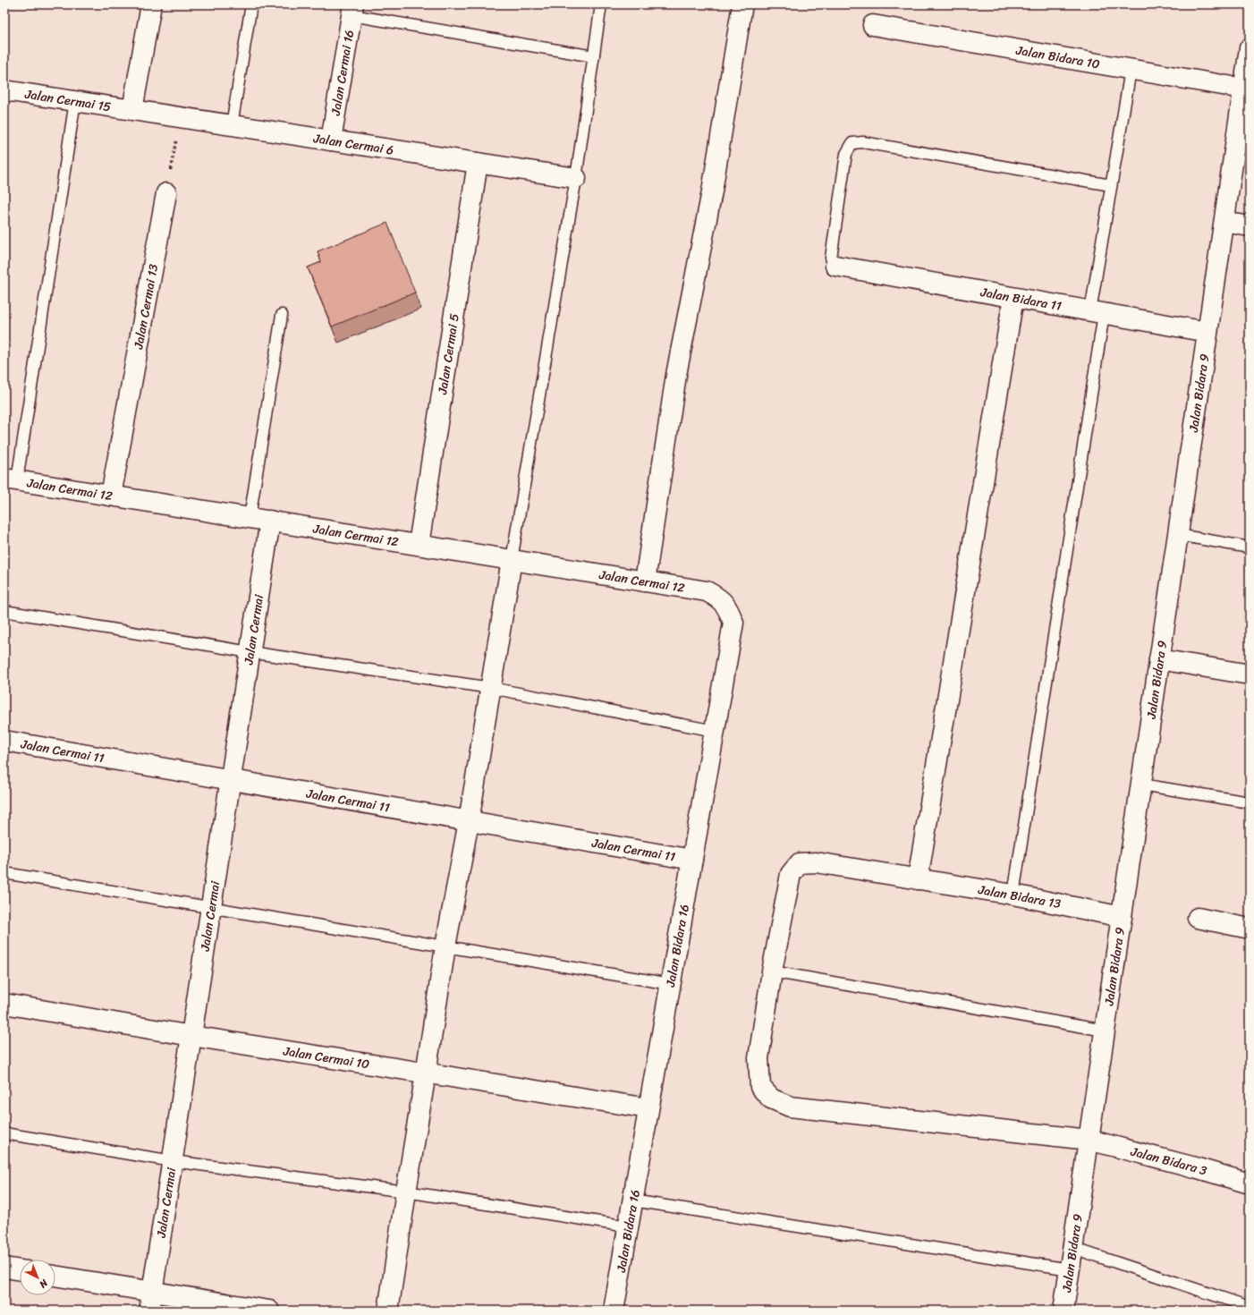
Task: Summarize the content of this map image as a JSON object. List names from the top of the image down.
{
  "streets": {
    "street": [
      "Jalan Bidara 10",
      "Jalan Cermai 16",
      "Jalan Cermai 15",
      "Jalan Cermai 6",
      "Jalan Bidara 11",
      "Jalan Cermai 13",
      "Jalan Cermai 5",
      "Jalan Bidara 9",
      "Jalan Cermai 12",
      "Jalan Cermai",
      "Jalan Cermai 11",
      "Jalan Bidara 13",
      "Jalan Bidara 16",
      "Jalan Cermai 10",
      "Jalan Bidara 3"
    ]
  },
  "crossings": [
    ["Jalan Bidara 10", "Jalan Bidara 9"],
    ["Jalan Cermai 16", "Jalan Cermai 6"],
    ["Jalan Cermai 15", "Jalan Cermai 6"],
    ["Jalan Cermai 6", "Jalan Cermai 5"],
    ["Jalan Bidara 11", "Jalan Bidara 9"],
    ["Jalan Cermai 13", "Jalan Cermai 12"],
    ["Jalan Cermai 5", "Jalan Cermai 12"],
    ["Jalan Bidara 9", "Jalan Bidara 13"],
    ["Jalan Bidara 9", "Jalan Bidara 3"],
    ["Jalan Cermai 12", "Jalan Cermai"],
    ["Jalan Cermai 12", "Jalan Bidara 16"],
    ["Jalan Cermai", "Jalan Cermai 11"],
    ["Jalan Cermai", "Jalan Cermai 10"],
    ["Jalan Cermai 11", "Jalan Bidara 16"],
    ["Jalan Bidara 13", "Jalan Bidara 3"],
    ["Jalan Bidara 16", "Jalan Cermai 10"]
  ],
  "north": "bottom right"
}
